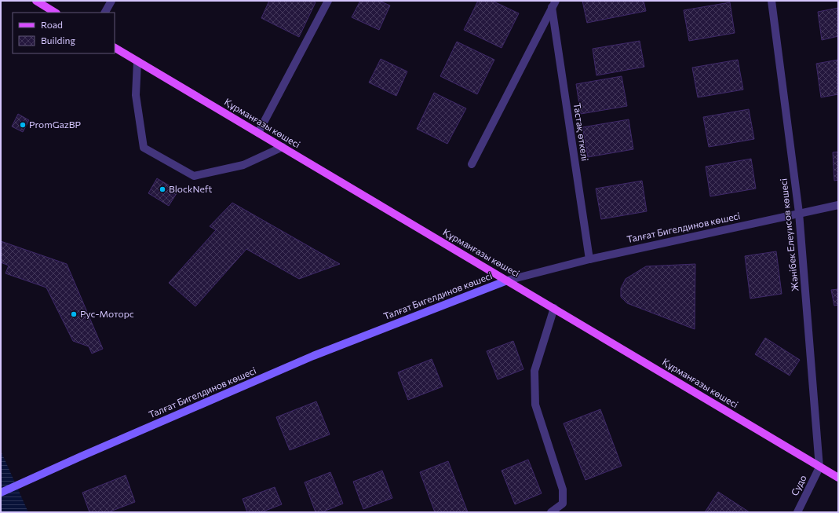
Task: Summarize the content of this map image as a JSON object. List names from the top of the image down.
{
  "streets": {
    "main road": ["Құрманғазы көшесі"],
    "street": [
      "Тастақ өткелі",
      "Талғат Бигелдинов көшесі",
      "Жәнібек Елеуисов көшесі",
      "Судо"
    ]
  },
  "crossings": [
    ["Құрманғазы көшесі", "Талғат Бигелдинов көшесі"],
    ["Құрманғазы көшесі", "Жәнібек Елеуисов көшесі"],
    ["Құрманғазы көшесі", "Судо"],
    ["Тастақ өткелі", "Талғат Бигелдинов көшесі"],
    ["Талғат Бигелдинов көшесі", "Жәнібек Елеуисов көшесі"],
    ["Жәнібек Елеуисов көшесі", "Судо"]
  ],
  "places": ["PromGazBP", "BlockNeft", "Рус-Моторс"],
  "legend": ["Road", "Building"]
}
